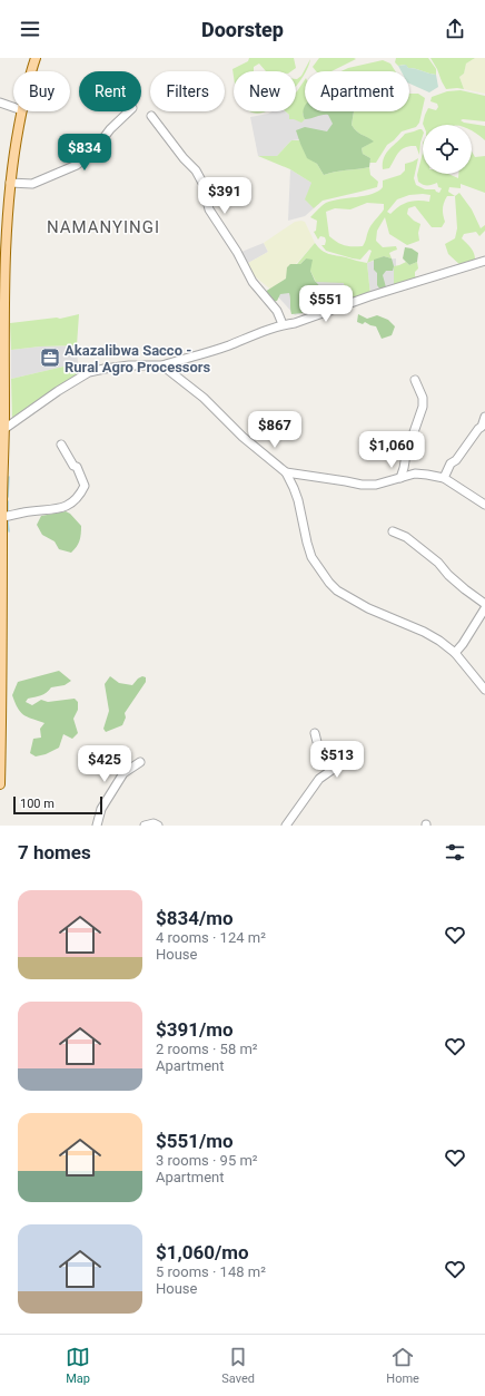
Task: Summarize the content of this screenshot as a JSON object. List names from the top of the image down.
{
  "districts": ["NAMANYINGI"],
  "places": {
    "office": ["Akazalibwa Sacco - Rural Agro Processors"]
  },
  "scale_bar": "100 m",
  "page": {
    "header": "Doorstep",
    "chip": [
      "Buy",
      "Rent",
      "Filters",
      "New",
      "Apartment"
    ],
    "price": [
      "$834",
      "$391",
      "$551",
      "$867",
      "$1,060",
      "$513",
      "$425"
    ],
    "scale": "100 m",
    "heading": "7 homes",
    "list": [
      {
        "name": "$834/mo",
        "note": "4 rooms · 124 m² · House"
      },
      {
        "name": "$391/mo",
        "note": "2 rooms · 58 m² · Apartment"
      },
      {
        "name": "$551/mo",
        "note": "3 rooms · 95 m² · Apartment"
      },
      {
        "name": "$1,060/mo",
        "note": "5 rooms · 148 m² · House"
      }
    ],
    "tabs": ["Map", "Saved", "Home"]
  }
}
